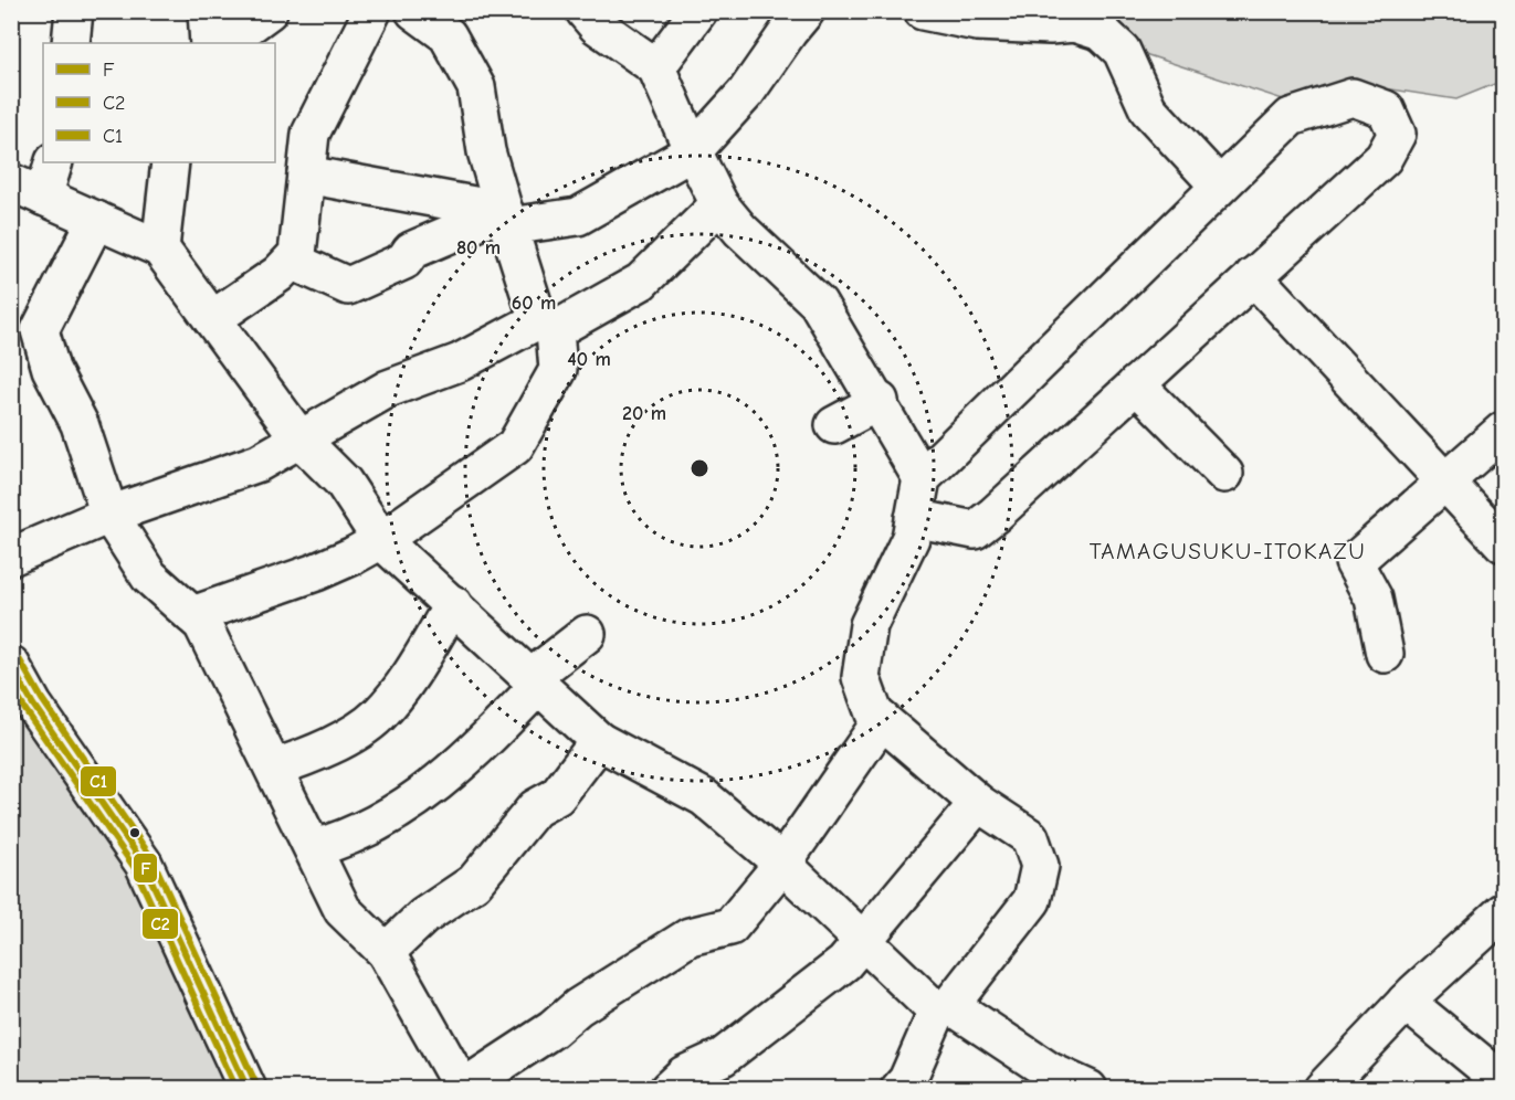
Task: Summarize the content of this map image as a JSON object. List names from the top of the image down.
{
  "districts": ["TAMAGUSUKU-ITOKAZU"],
  "lines": ["transit line C1", "transit line F", "transit line C2"],
  "legend": ["F", "C2", "C1"],
  "rings": [
    "80 m",
    "60 m",
    "40 m",
    "20 m"
  ]
}
